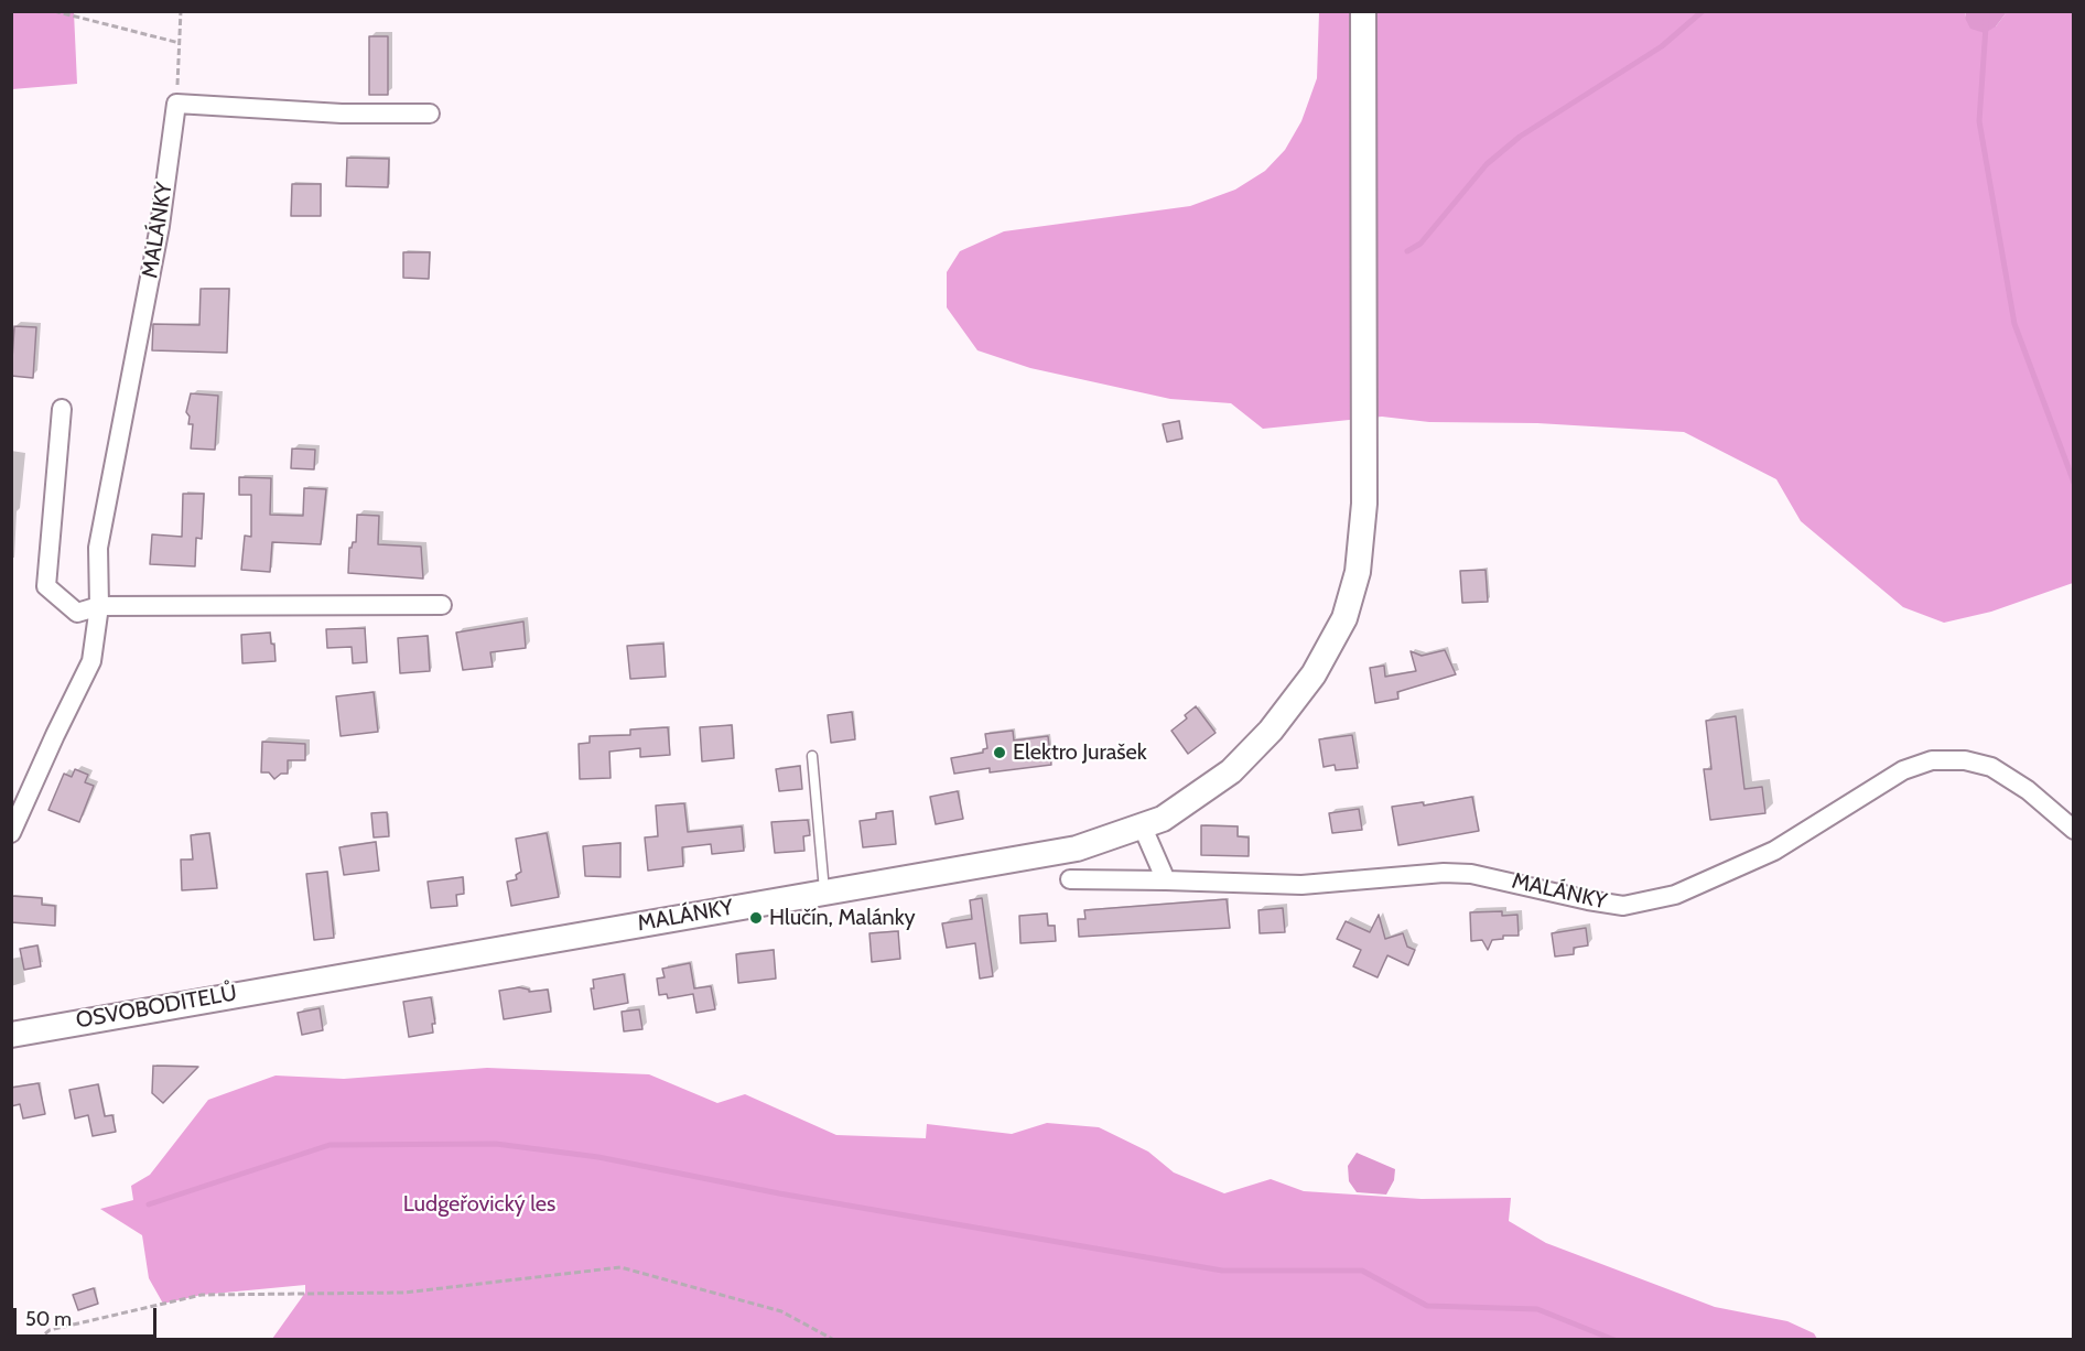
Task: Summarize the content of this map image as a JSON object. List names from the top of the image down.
{
  "streets": {
    "street": ["MALÁNKY", "OSVOBODITELŮ"]
  },
  "crossings": [
    ["MALÁNKY", "OSVOBODITELŮ"]
  ],
  "parks": ["Ludgeřovický les"],
  "places": ["Elektro Jurašek", "Hlučín, Malánky"],
  "scale_bar": "50 m"
}
